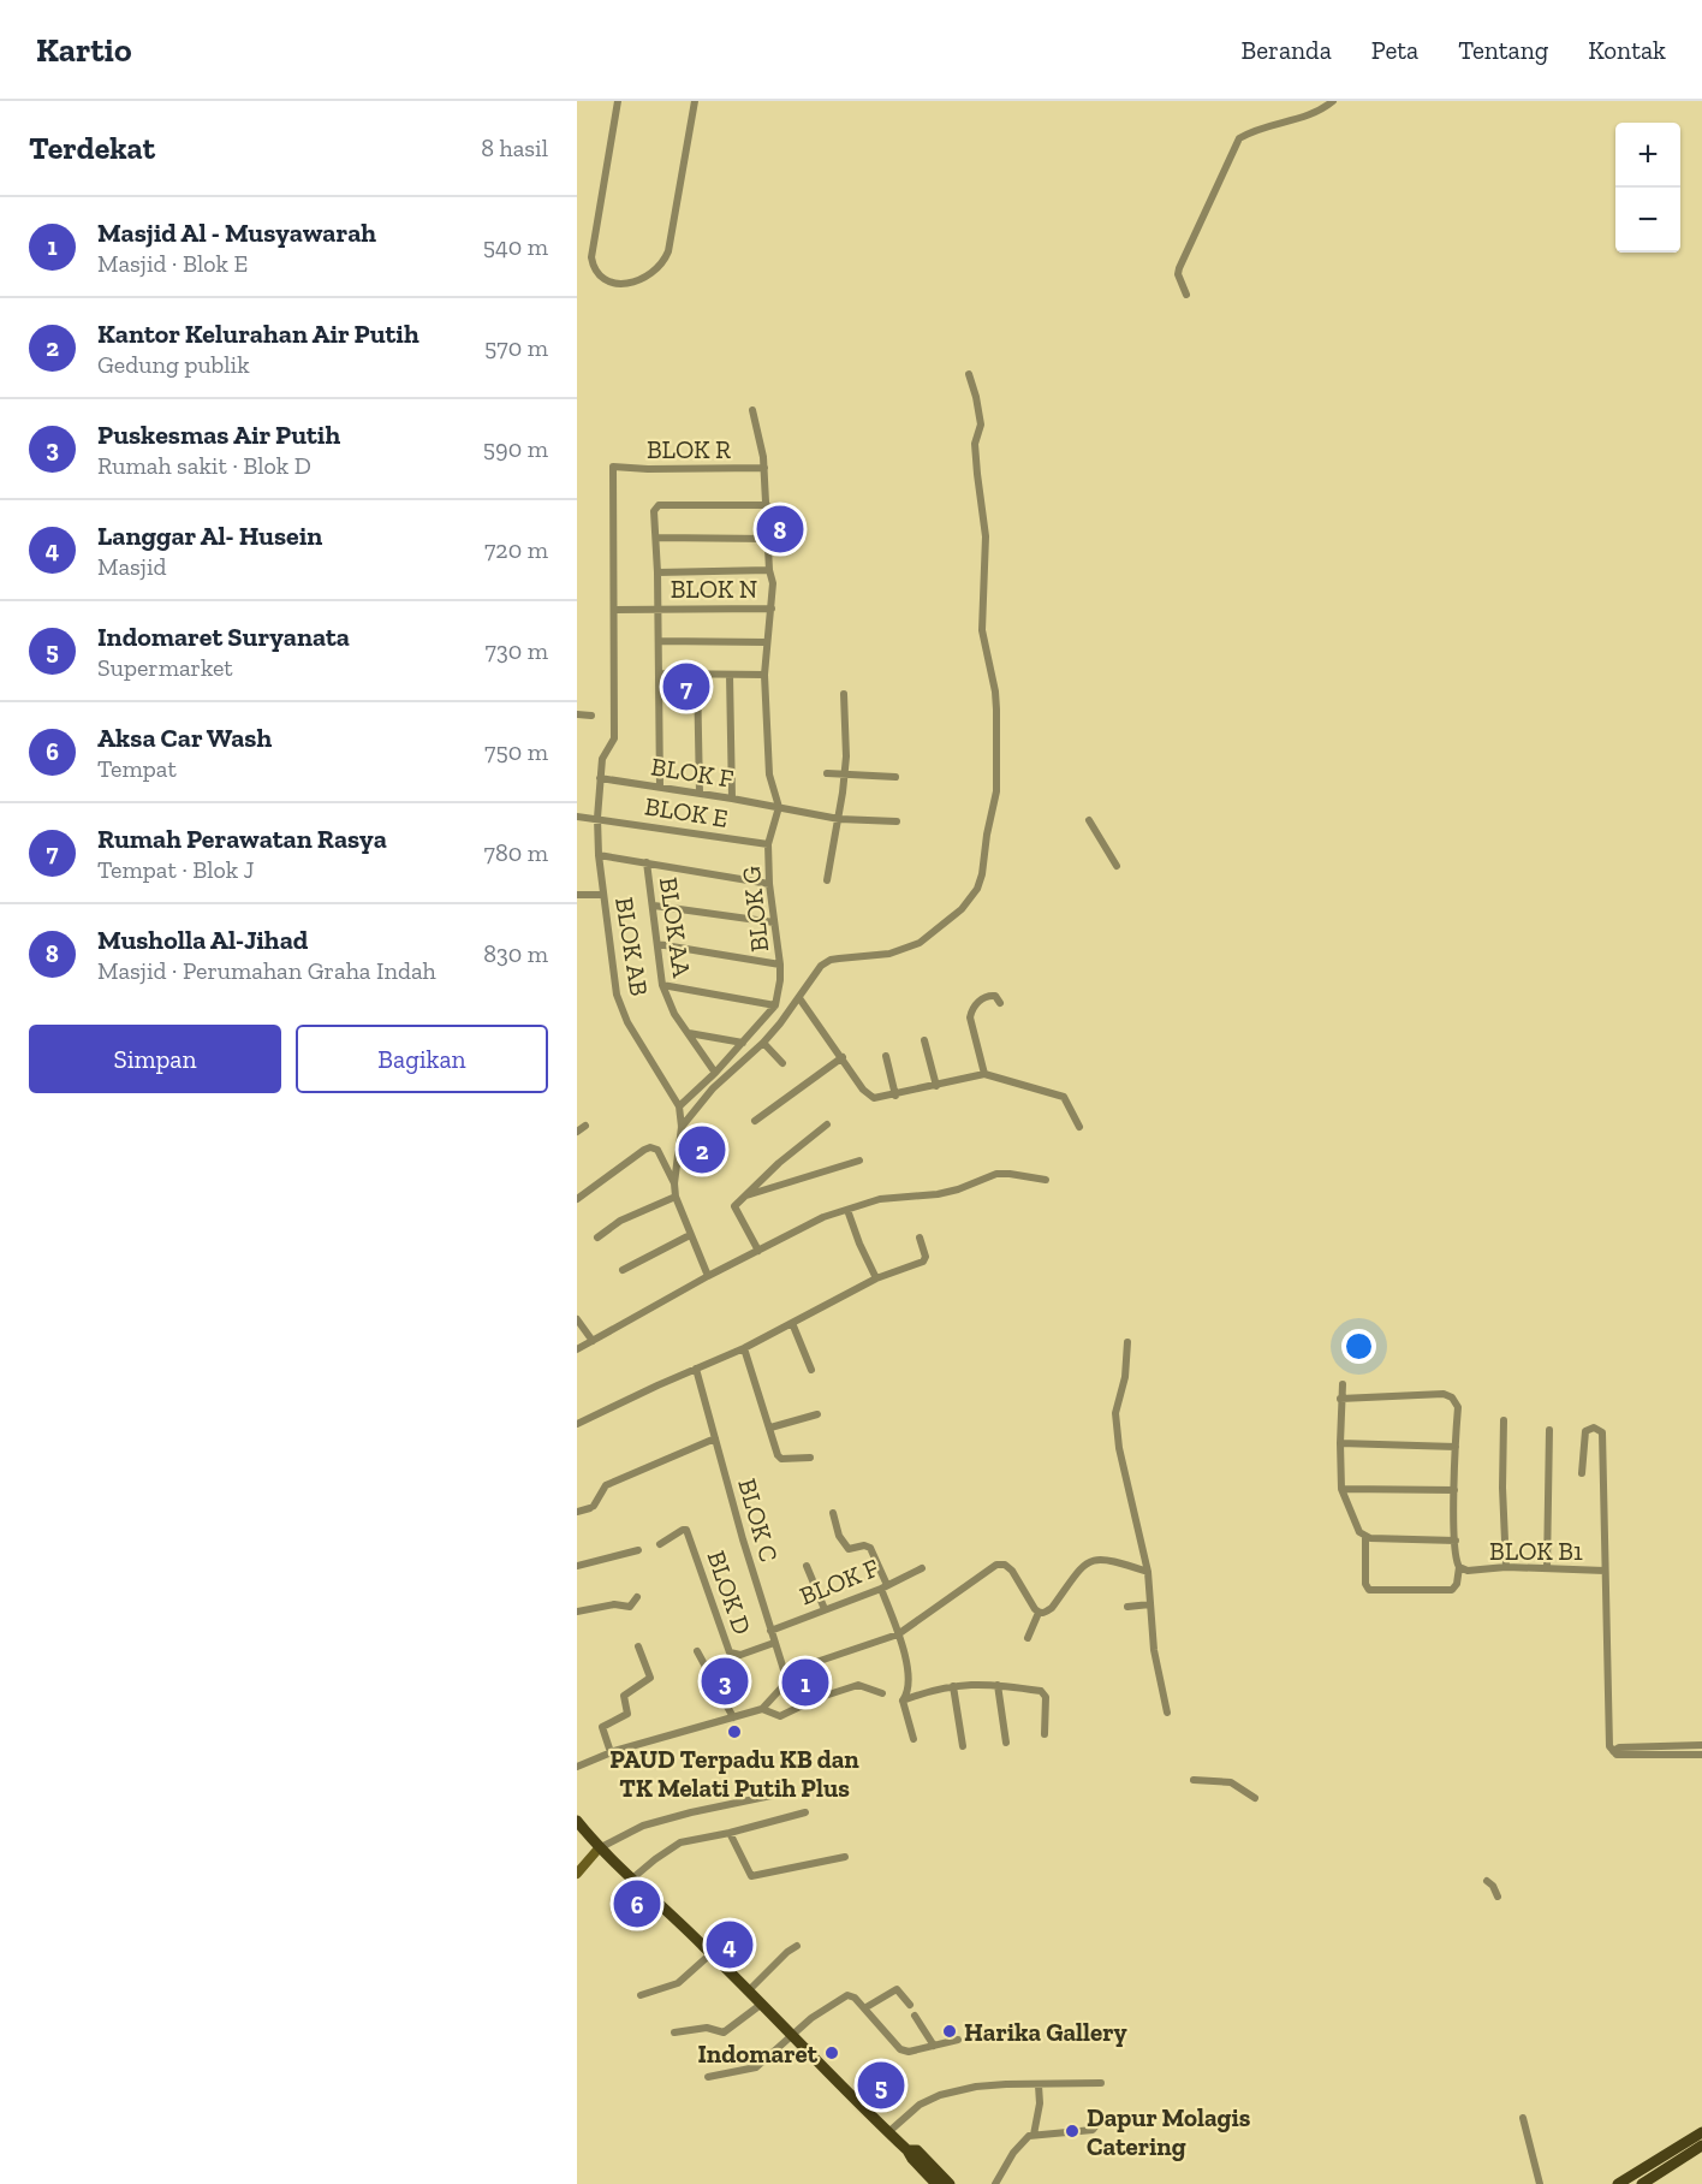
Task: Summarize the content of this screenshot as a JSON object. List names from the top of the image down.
{
  "streets": {
    "street": [
      "BLOK R",
      "BLOK N",
      "BLOK F",
      "BLOK E",
      "BLOK G",
      "BLOK AA",
      "BLOK AB",
      "BLOK C",
      "BLOK B1",
      "BLOK D"
    ]
  },
  "crossings": [
    ["BLOK R", "BLOK AB"],
    ["BLOK N", "BLOK AB"],
    ["BLOK F", "BLOK G"],
    ["BLOK F", "BLOK AB"],
    ["BLOK F", "BLOK C"],
    ["BLOK E", "BLOK G"],
    ["BLOK E", "BLOK AB"],
    ["BLOK C", "BLOK D"]
  ],
  "places": [
    "PAUD Terpadu KB dan TK Melati Putih Plus",
    "Harika Gallery",
    "Indomaret",
    "Dapur Molagis Catering"
  ],
  "page": {
    "header": "Kartio",
    "nav": [
      "Beranda",
      "Peta",
      "Tentang",
      "Kontak"
    ],
    "heading": ["Terdekat", "8 hasil"],
    "map_buttons": ["+", "−"],
    "list": [
      {
        "mark": "1",
        "name": "Masjid Al - Musyawarah",
        "note": "Masjid · Blok E",
        "value": "540 m"
      },
      {
        "mark": "2",
        "name": "Kantor Kelurahan Air Putih",
        "note": "Gedung publik",
        "value": "570 m"
      },
      {
        "mark": "3",
        "name": "Puskesmas Air Putih",
        "note": "Rumah sakit · Blok D",
        "value": "590 m"
      },
      {
        "mark": "4",
        "name": "Langgar Al- Husein",
        "note": "Masjid",
        "value": "720 m"
      },
      {
        "mark": "5",
        "name": "Indomaret Suryanata",
        "note": "Supermarket",
        "value": "730 m"
      },
      {
        "mark": "6",
        "name": "Aksa Car Wash",
        "note": "Tempat",
        "value": "750 m"
      },
      {
        "mark": "7",
        "name": "Rumah Perawatan Rasya",
        "note": "Tempat · Blok J",
        "value": "780 m"
      },
      {
        "mark": "8",
        "name": "Musholla Al-Jihad",
        "note": "Masjid · Perumahan Graha Indah",
        "value": "830 m"
      }
    ],
    "pins": [
      "8",
      "7",
      "2",
      "3",
      "1",
      "6",
      "4",
      "5"
    ],
    "buttons": ["Simpan", "Bagikan"]
  }
}
